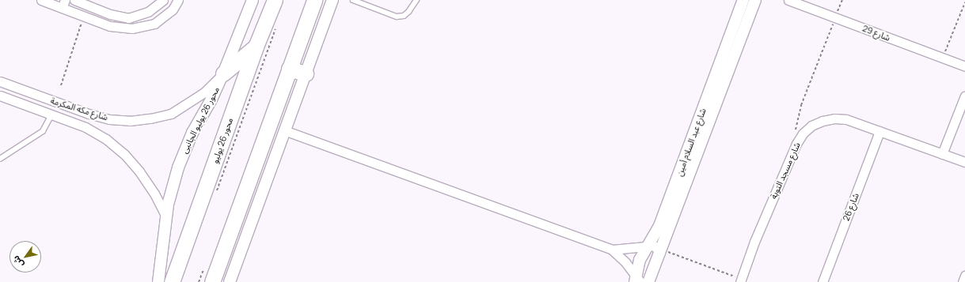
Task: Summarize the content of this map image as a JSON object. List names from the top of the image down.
{
  "streets": {
    "highway": ["محور 26 يوليو"],
    "street": [
      "شارع 29",
      "شارع مكه المكرمة",
      "محور 26 يوليو الجانبى",
      "شارع عبد السلام أمين",
      "شارع مسجد التوبة",
      "شارع 26"
    ]
  },
  "crossings": [
    ["شارع مكه المكرمة", "محور 26 يوليو الجانبى"],
    ["شارع مسجد التوبة", "شارع 26"]
  ],
  "north": "bottom left"
}
